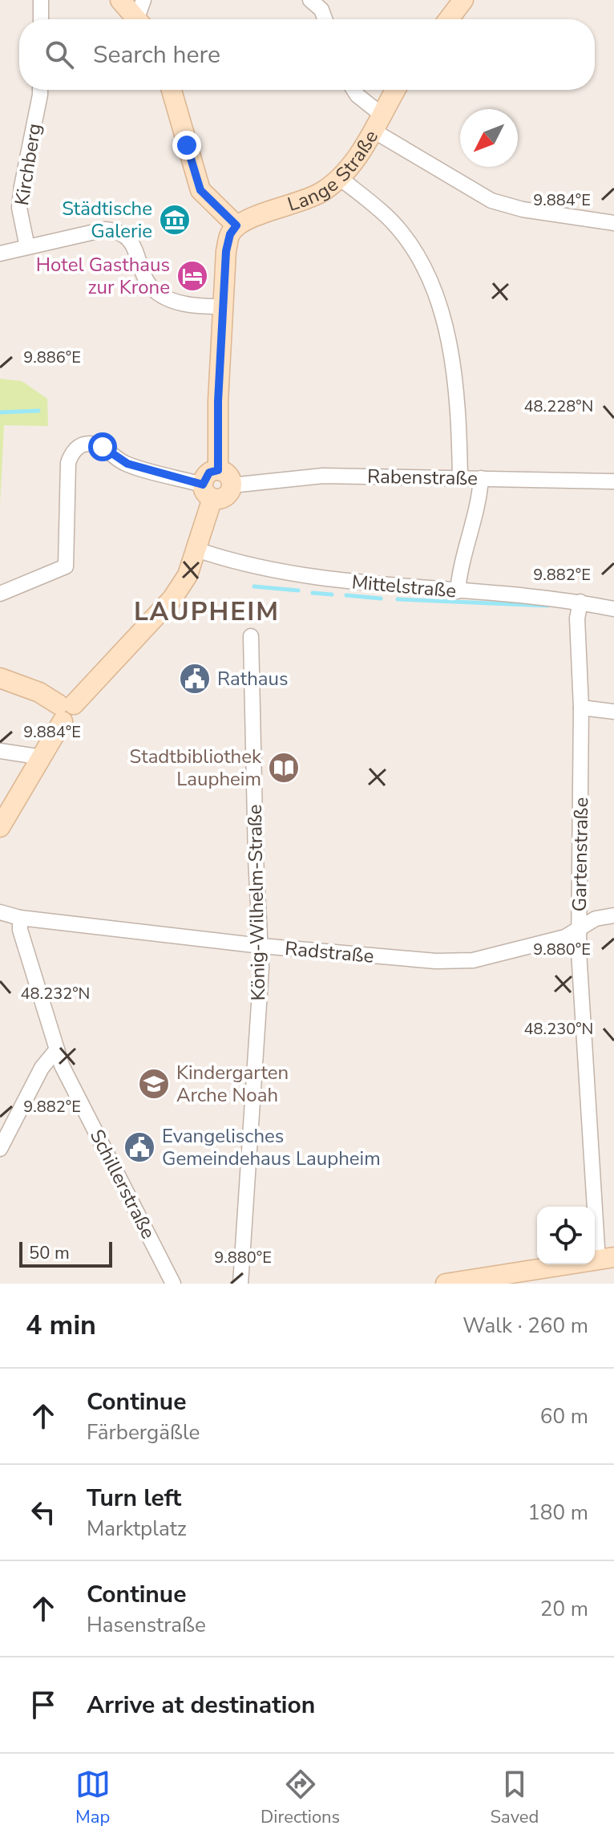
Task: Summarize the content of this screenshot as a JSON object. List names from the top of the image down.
{
  "streets": {
    "street": [
      "Kirchberg",
      "Lange Straße",
      "Rabenstraße",
      "Mittelstraße",
      "Gartenstraße",
      "König-Wilhelm-Straße",
      "Radstraße",
      "Schillerstraße"
    ]
  },
  "crossings": [
    ["Mittelstraße", "Gartenstraße"],
    ["Gartenstraße", "Radstraße"],
    ["König-Wilhelm-Straße", "Radstraße"],
    ["Radstraße", "Schillerstraße"]
  ],
  "districts": ["LAUPHEIM"],
  "places": {
    "museum": ["Städtische Galerie"],
    "hotel": ["Hotel Gasthaus zur Krone"],
    "public building": ["Rathaus", "Evangelisches Gemeindehaus Laupheim"],
    "library": ["Stadtbibliothek Laupheim"],
    "school or university": ["Kindergarten Arche Noah"]
  },
  "scale_bar": "50 m",
  "north": "bottom left",
  "page": {
    "search": "Search here",
    "scale": "50 m",
    "heading": ["4 min", "Walk · 260 m"],
    "list": [
      ["Continue", "Färbergäßle", "60 m"],
      ["Turn left", "Marktplatz", "180 m"],
      ["Continue", "Hasenstraße", "20 m"],
      "Arrive at destination"
    ],
    "nav": ["Map", "Directions", "Saved"]
  },
  "coordinates": [
    "9.884°E",
    "9.886°E",
    "48.228°N",
    "9.882°E",
    "9.880°E",
    "48.232°N",
    "48.230°N"
  ]
}
